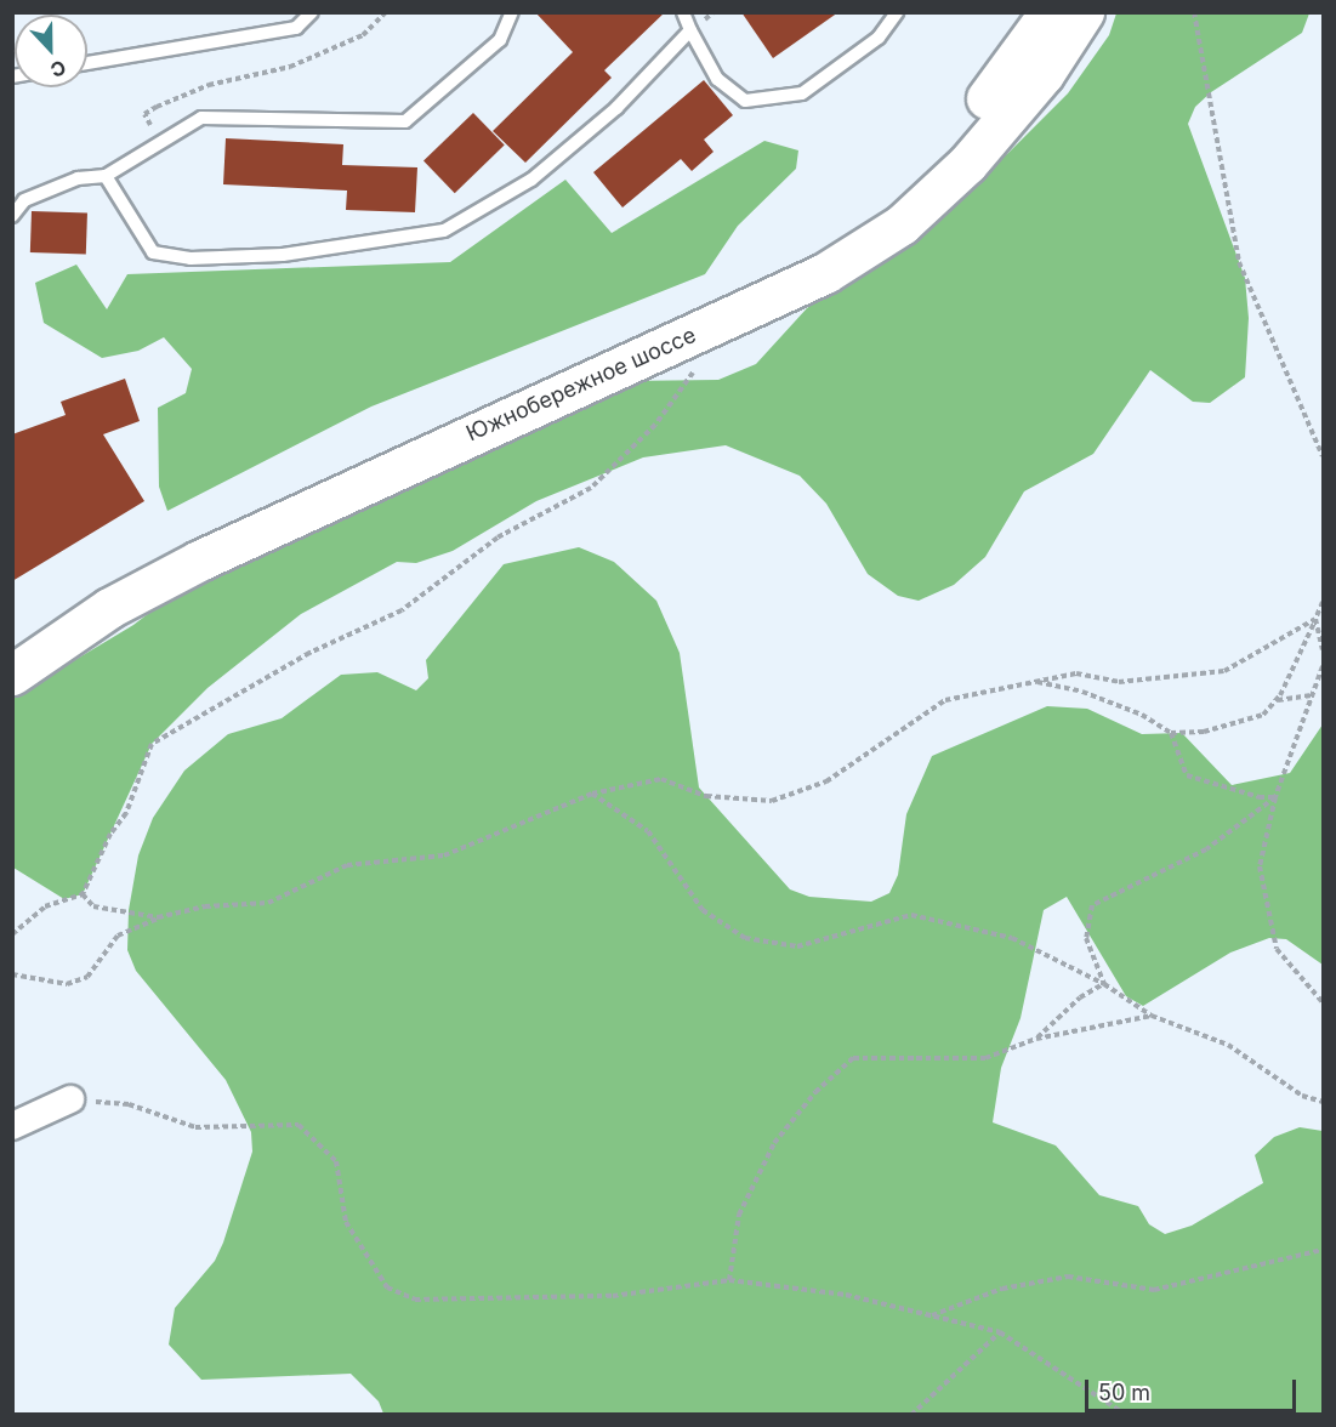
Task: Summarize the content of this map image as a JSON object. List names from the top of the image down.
{
  "streets": {
    "highway": ["Южнобережное шоссе"]
  },
  "scale_bar": "50 m",
  "north": "bottom"
}
